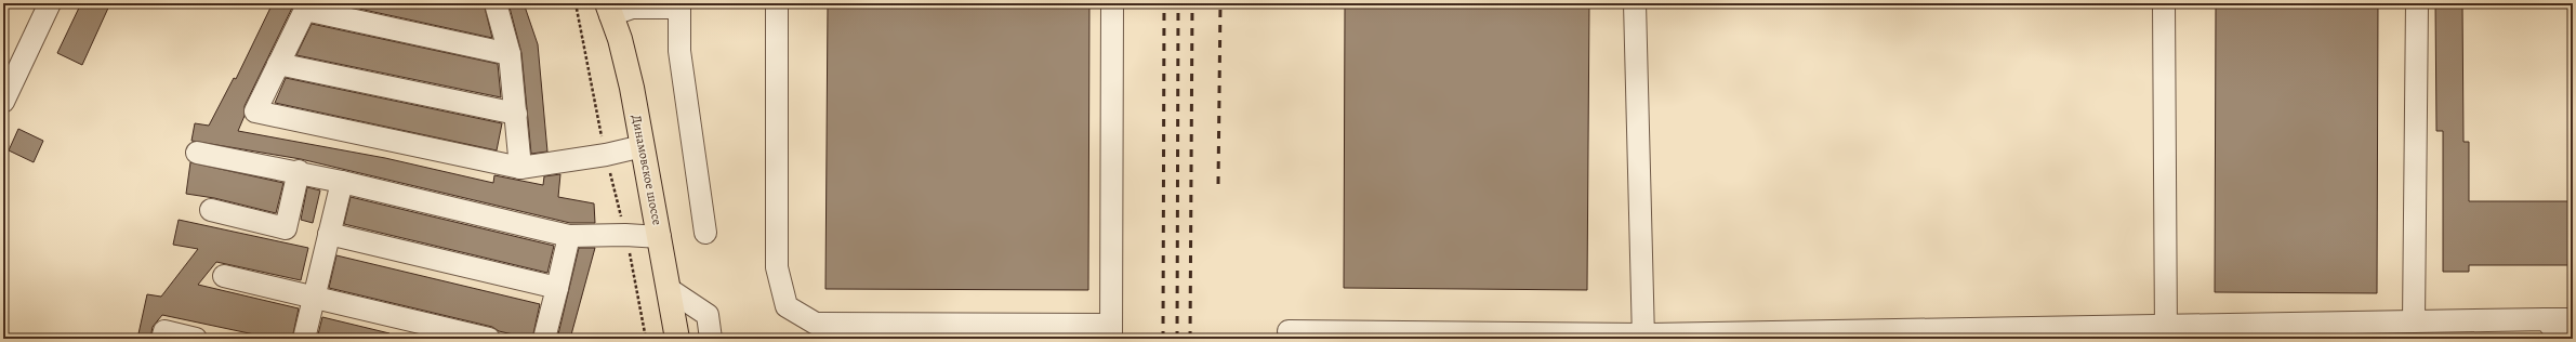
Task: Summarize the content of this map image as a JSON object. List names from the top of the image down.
{
  "streets": {
    "main road": ["Динамовское шоссе"]
  }
}
